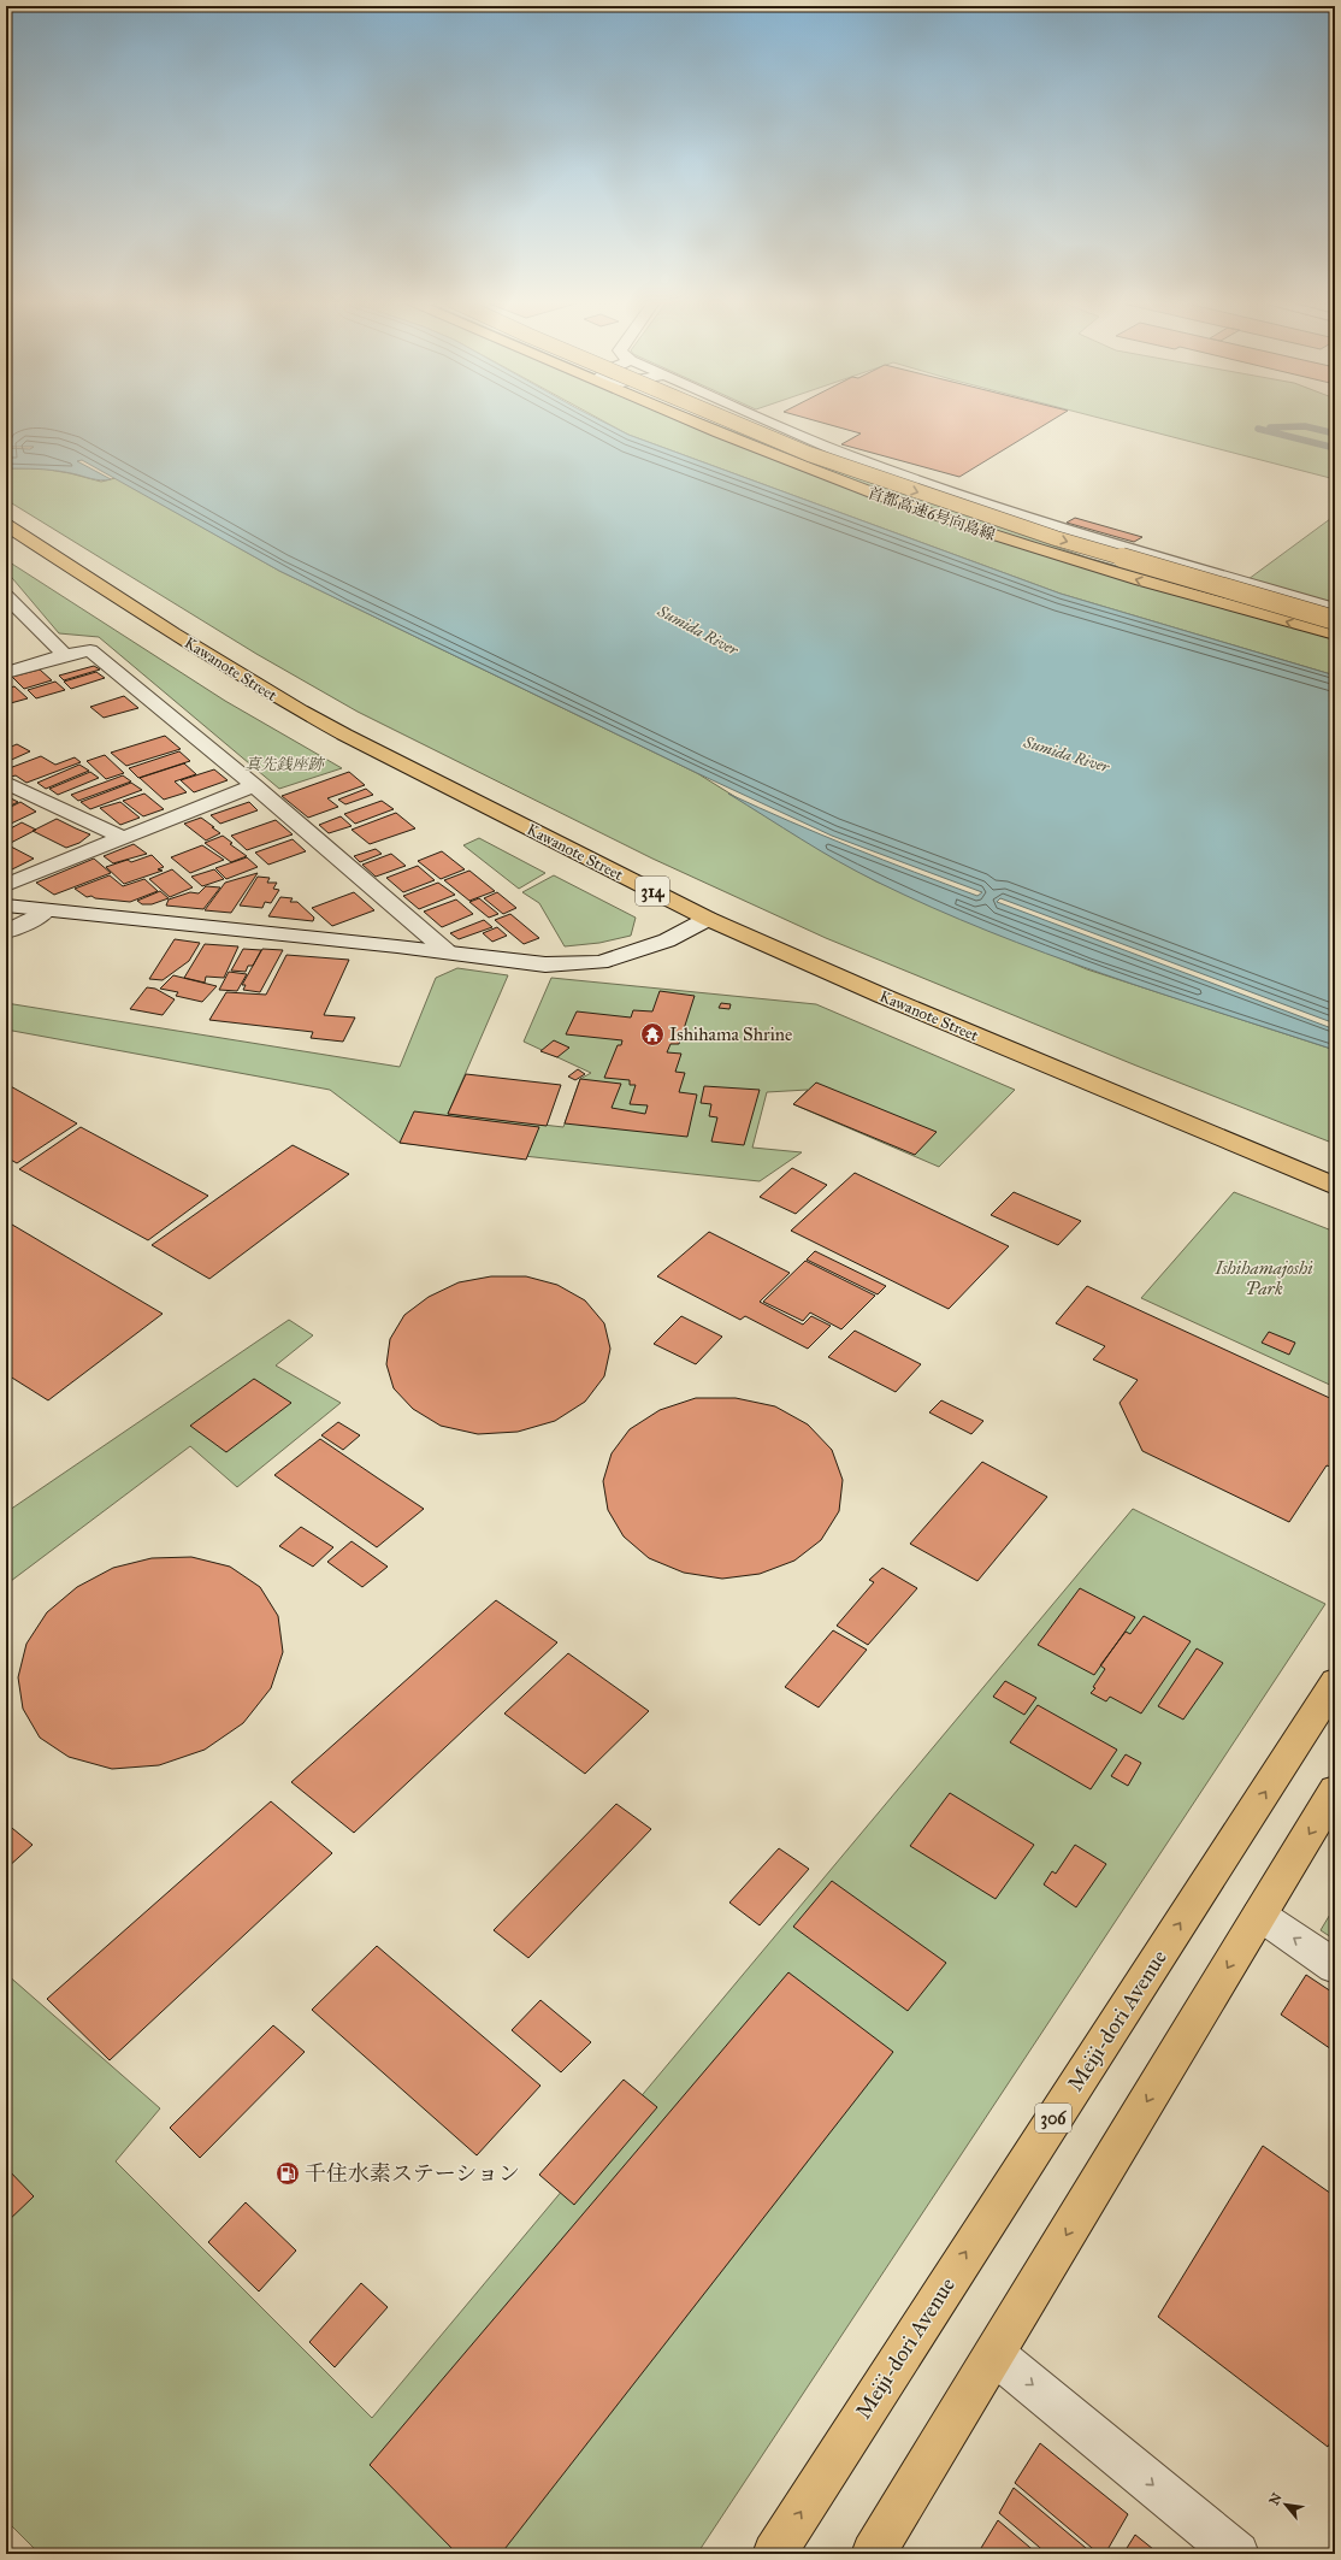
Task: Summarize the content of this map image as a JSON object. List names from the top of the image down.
{
  "streets": {
    "main road": [
      "首都高速6号向島線",
      "Kawanote Street",
      "314",
      "Meiji-dori Avenue",
      "306"
    ]
  },
  "water": ["Sumida River"],
  "parks": ["真先銭座跡", "Ishihamajoshi Park"],
  "places": {
    "temple": ["Ishihama Shrine"],
    "fuel station": ["千住水素ステーション"]
  },
  "north": "top left"
}
